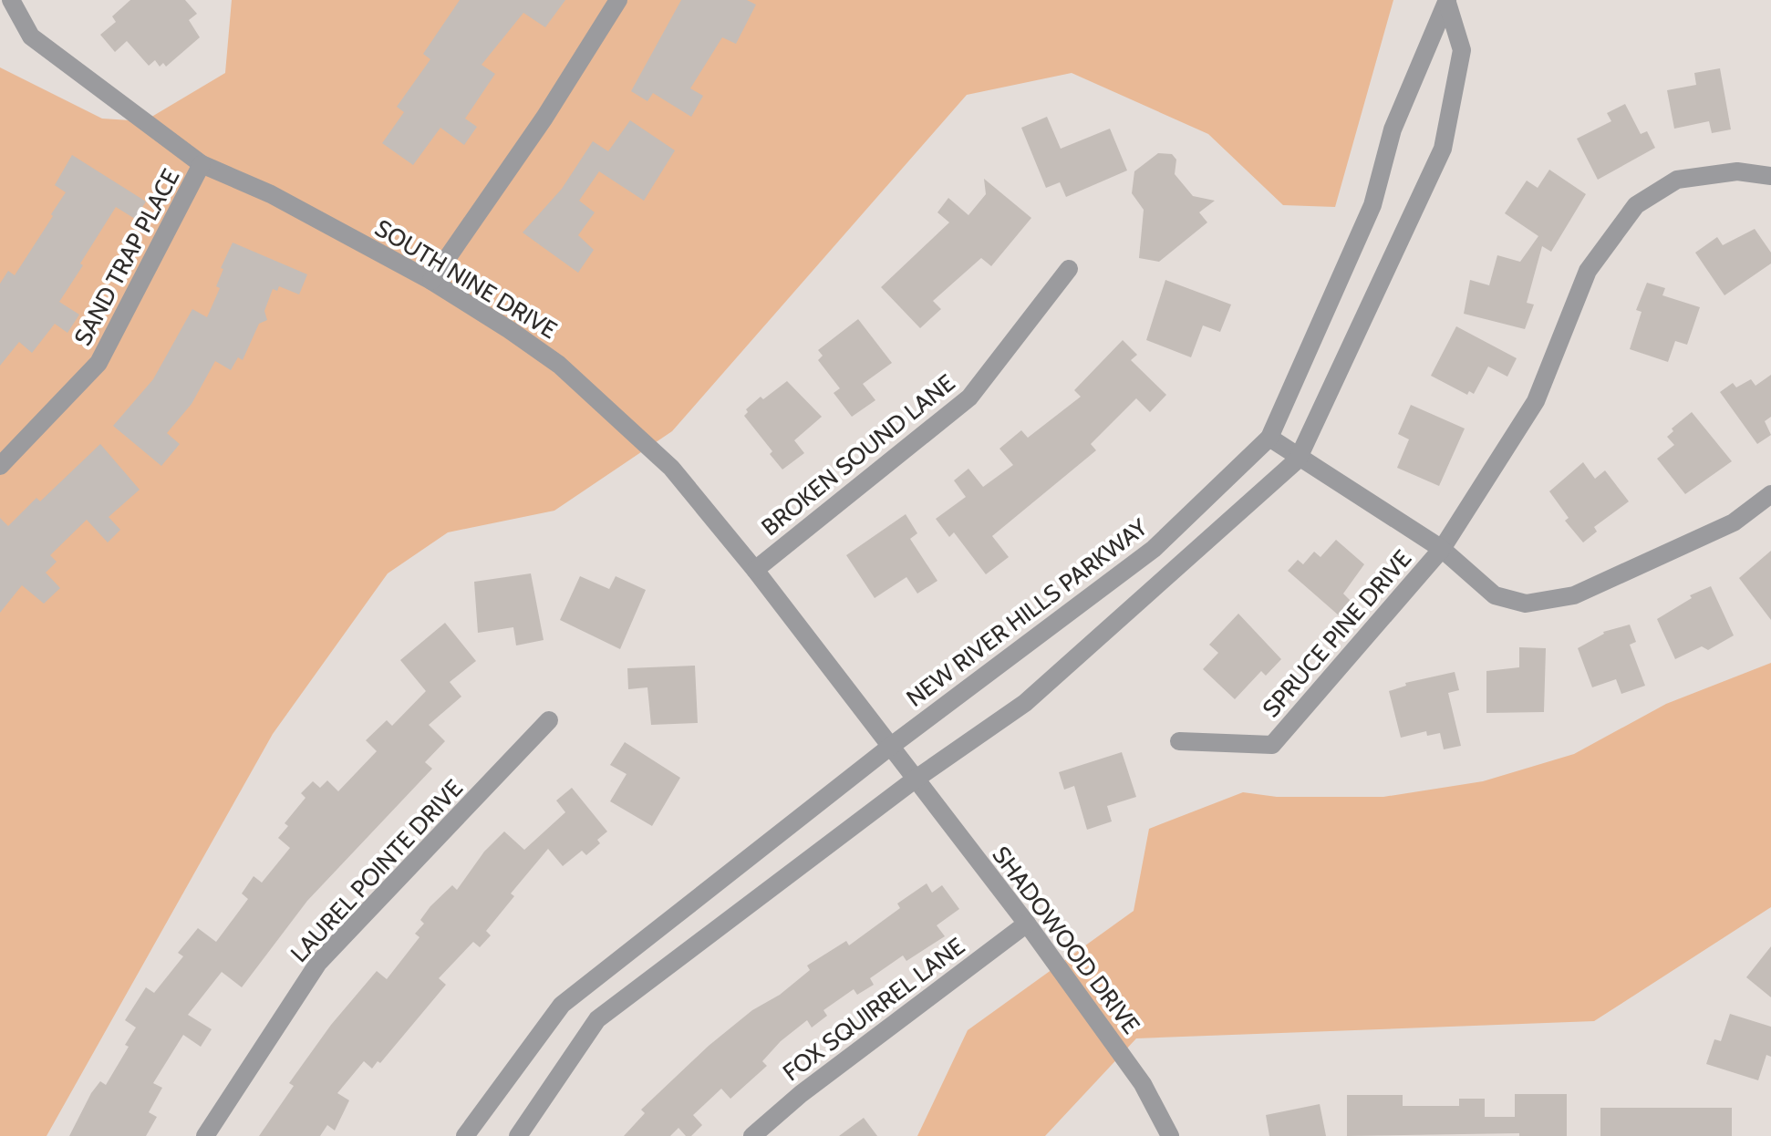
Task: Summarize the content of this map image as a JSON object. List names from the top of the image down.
{
  "streets": {
    "street": [
      "SAND TRAP PLACE",
      "SOUTH NINE DRIVE",
      "BROKEN SOUND LANE",
      "NEW RIVER HILLS PARKWAY",
      "SPRUCE PINE DRIVE",
      "LAUREL POINTE DRIVE",
      "SHADOWOOD DRIVE",
      "FOX SQUIRREL LANE"
    ]
  },
  "crossings": [
    ["SAND TRAP PLACE", "SOUTH NINE DRIVE"],
    ["SOUTH NINE DRIVE", "BROKEN SOUND LANE"],
    ["SOUTH NINE DRIVE", "NEW RIVER HILLS PARKWAY"],
    ["SOUTH NINE DRIVE", "SHADOWOOD DRIVE"],
    ["NEW RIVER HILLS PARKWAY", "SPRUCE PINE DRIVE"],
    ["NEW RIVER HILLS PARKWAY", "SHADOWOOD DRIVE"],
    ["SHADOWOOD DRIVE", "FOX SQUIRREL LANE"]
  ]
}
